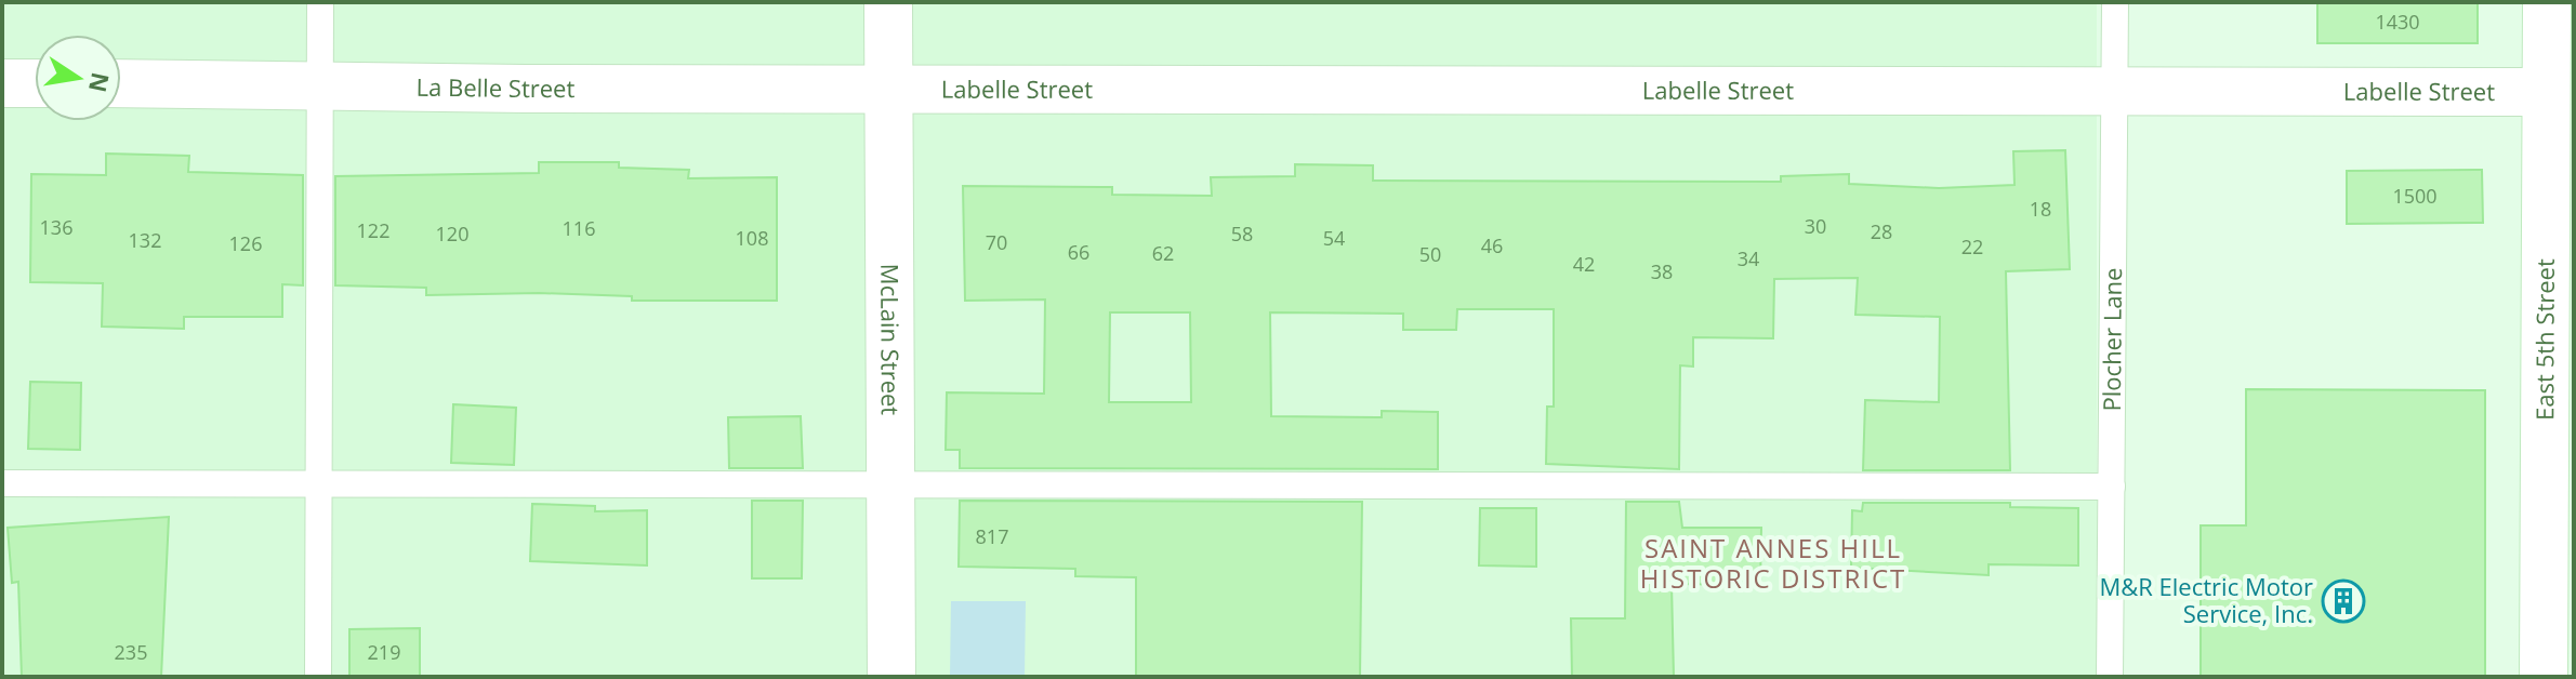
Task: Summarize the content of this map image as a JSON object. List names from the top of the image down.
{
  "streets": {
    "street": [
      "La Belle Street",
      "Labelle Street",
      "McLain Street",
      "East 5th Street"
    ],
    "lane": ["Plocher Lane"]
  },
  "crossings": [
    ["La Belle Street", "Labelle Street"],
    ["La Belle Street", "McLain Street"],
    ["Labelle Street", "McLain Street"],
    ["Labelle Street", "Plocher Lane"],
    ["Labelle Street", "East 5th Street"]
  ],
  "districts": ["SAINT ANNES HILL HISTORIC DISTRICT"],
  "places": {
    "building": ["M&R Electric Motor Service, Inc."]
  },
  "house_numbers": [
    "1430",
    "1500",
    "18",
    "30",
    "136",
    "116",
    "122",
    "28",
    "120",
    "58",
    "108",
    "54",
    "132",
    "70",
    "126",
    "46",
    "22",
    "66",
    "62",
    "50",
    "34",
    "42",
    "38",
    "817",
    "235",
    "219"
  ],
  "north": "right"
}
